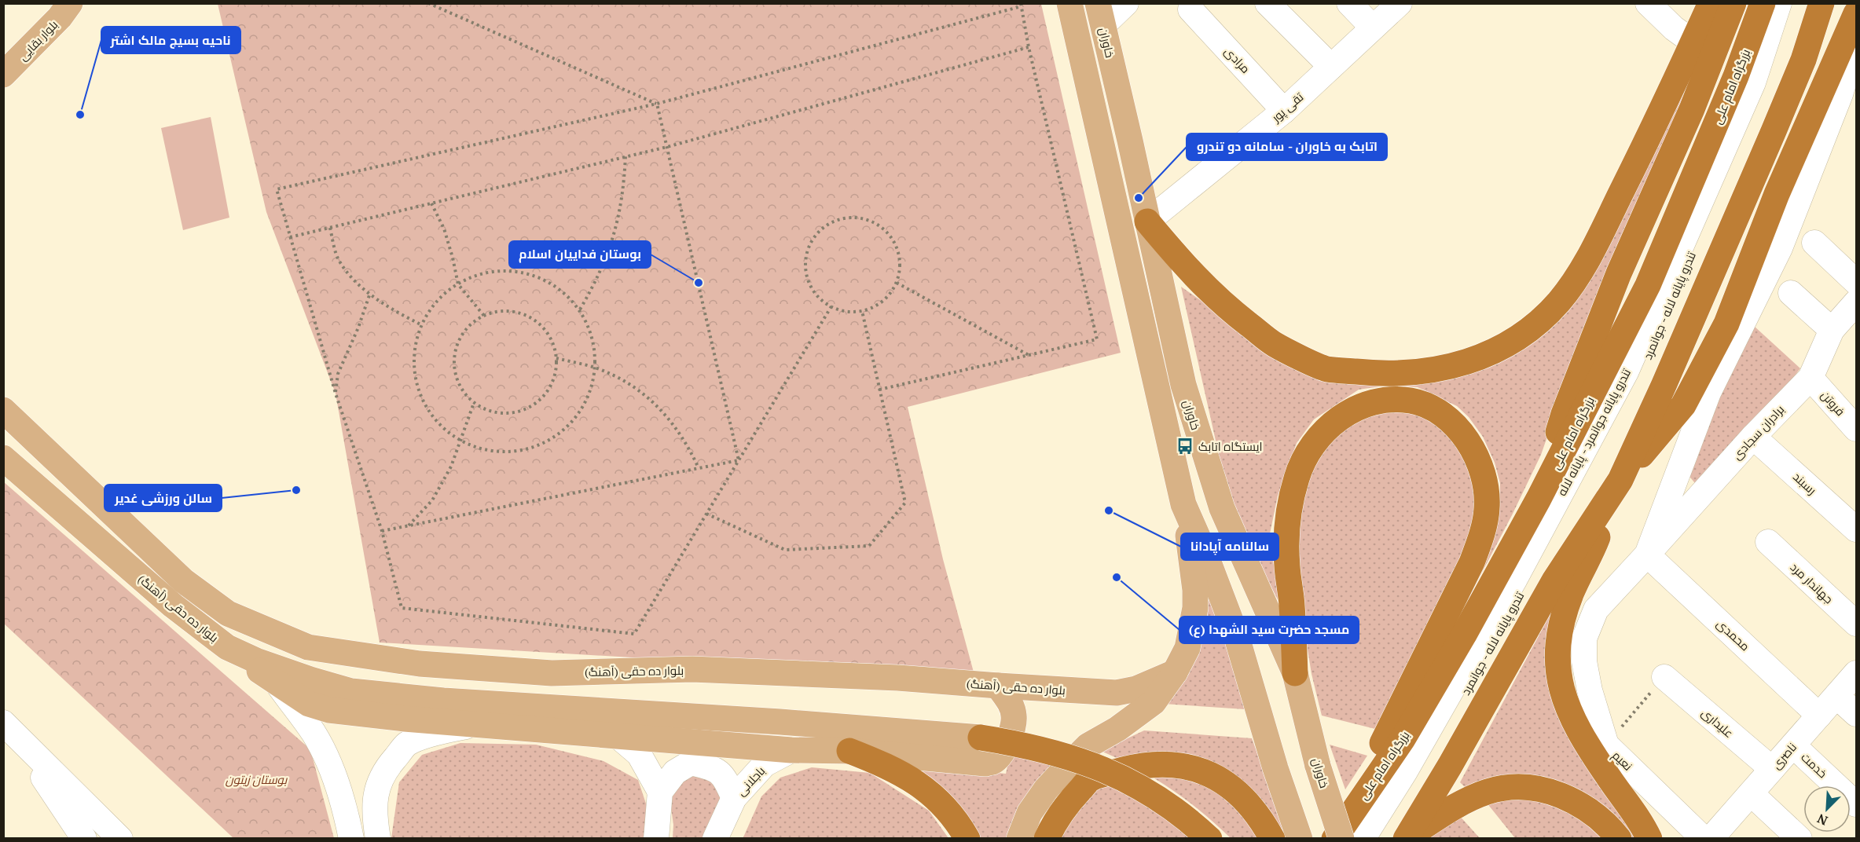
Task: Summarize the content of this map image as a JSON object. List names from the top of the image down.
{
  "streets": {
    "highway": ["بزرگراه امام علی"],
    "main road": ["بلوار بقایی", "خاوران", "بلوار ده حقی (آهنگ)"],
    "street": [
      "مرادی",
      "تقی پور",
      "تندرو پایانه لاله - جوانمرد",
      "فروتن",
      "تندرو پایانه جوانمرد - پایانه لاله",
      "برادران سجادی",
      "رسبند",
      "جهاندار مرد",
      "محمدی",
      "علیداری",
      "ناصری",
      "نعیم",
      "خدمت",
      "باجلانی"
    ]
  },
  "crossings": [
    ["خاوران", "تقی پور"],
    ["مرادی", "تقی پور"],
    ["فروتن", "برادران سجادی"],
    ["برادران سجادی", "رسبند"],
    ["برادران سجادی", "محمدی"],
    ["برادران سجادی", "نعیم"],
    ["محمدی", "ناصری"],
    ["علیداری", "ناصری"],
    ["علیداری", "نعیم"],
    ["ناصری", "خدمت"]
  ],
  "parks": ["بوستان زیتون"],
  "places": {
    "other": [
      "ناحیه بسیج مالک اشتر",
      "اتابک به خاوران - سامانه دو تندرو",
      "بوستان فداییان اسلام",
      "سالن ورزشی غدیر",
      "سالنامه آپادانا",
      "مسجد حضرت سید الشهدا (ع)"
    ],
    "bus stop": ["ایستگاه اتابک"]
  },
  "north": "bottom left"
}
